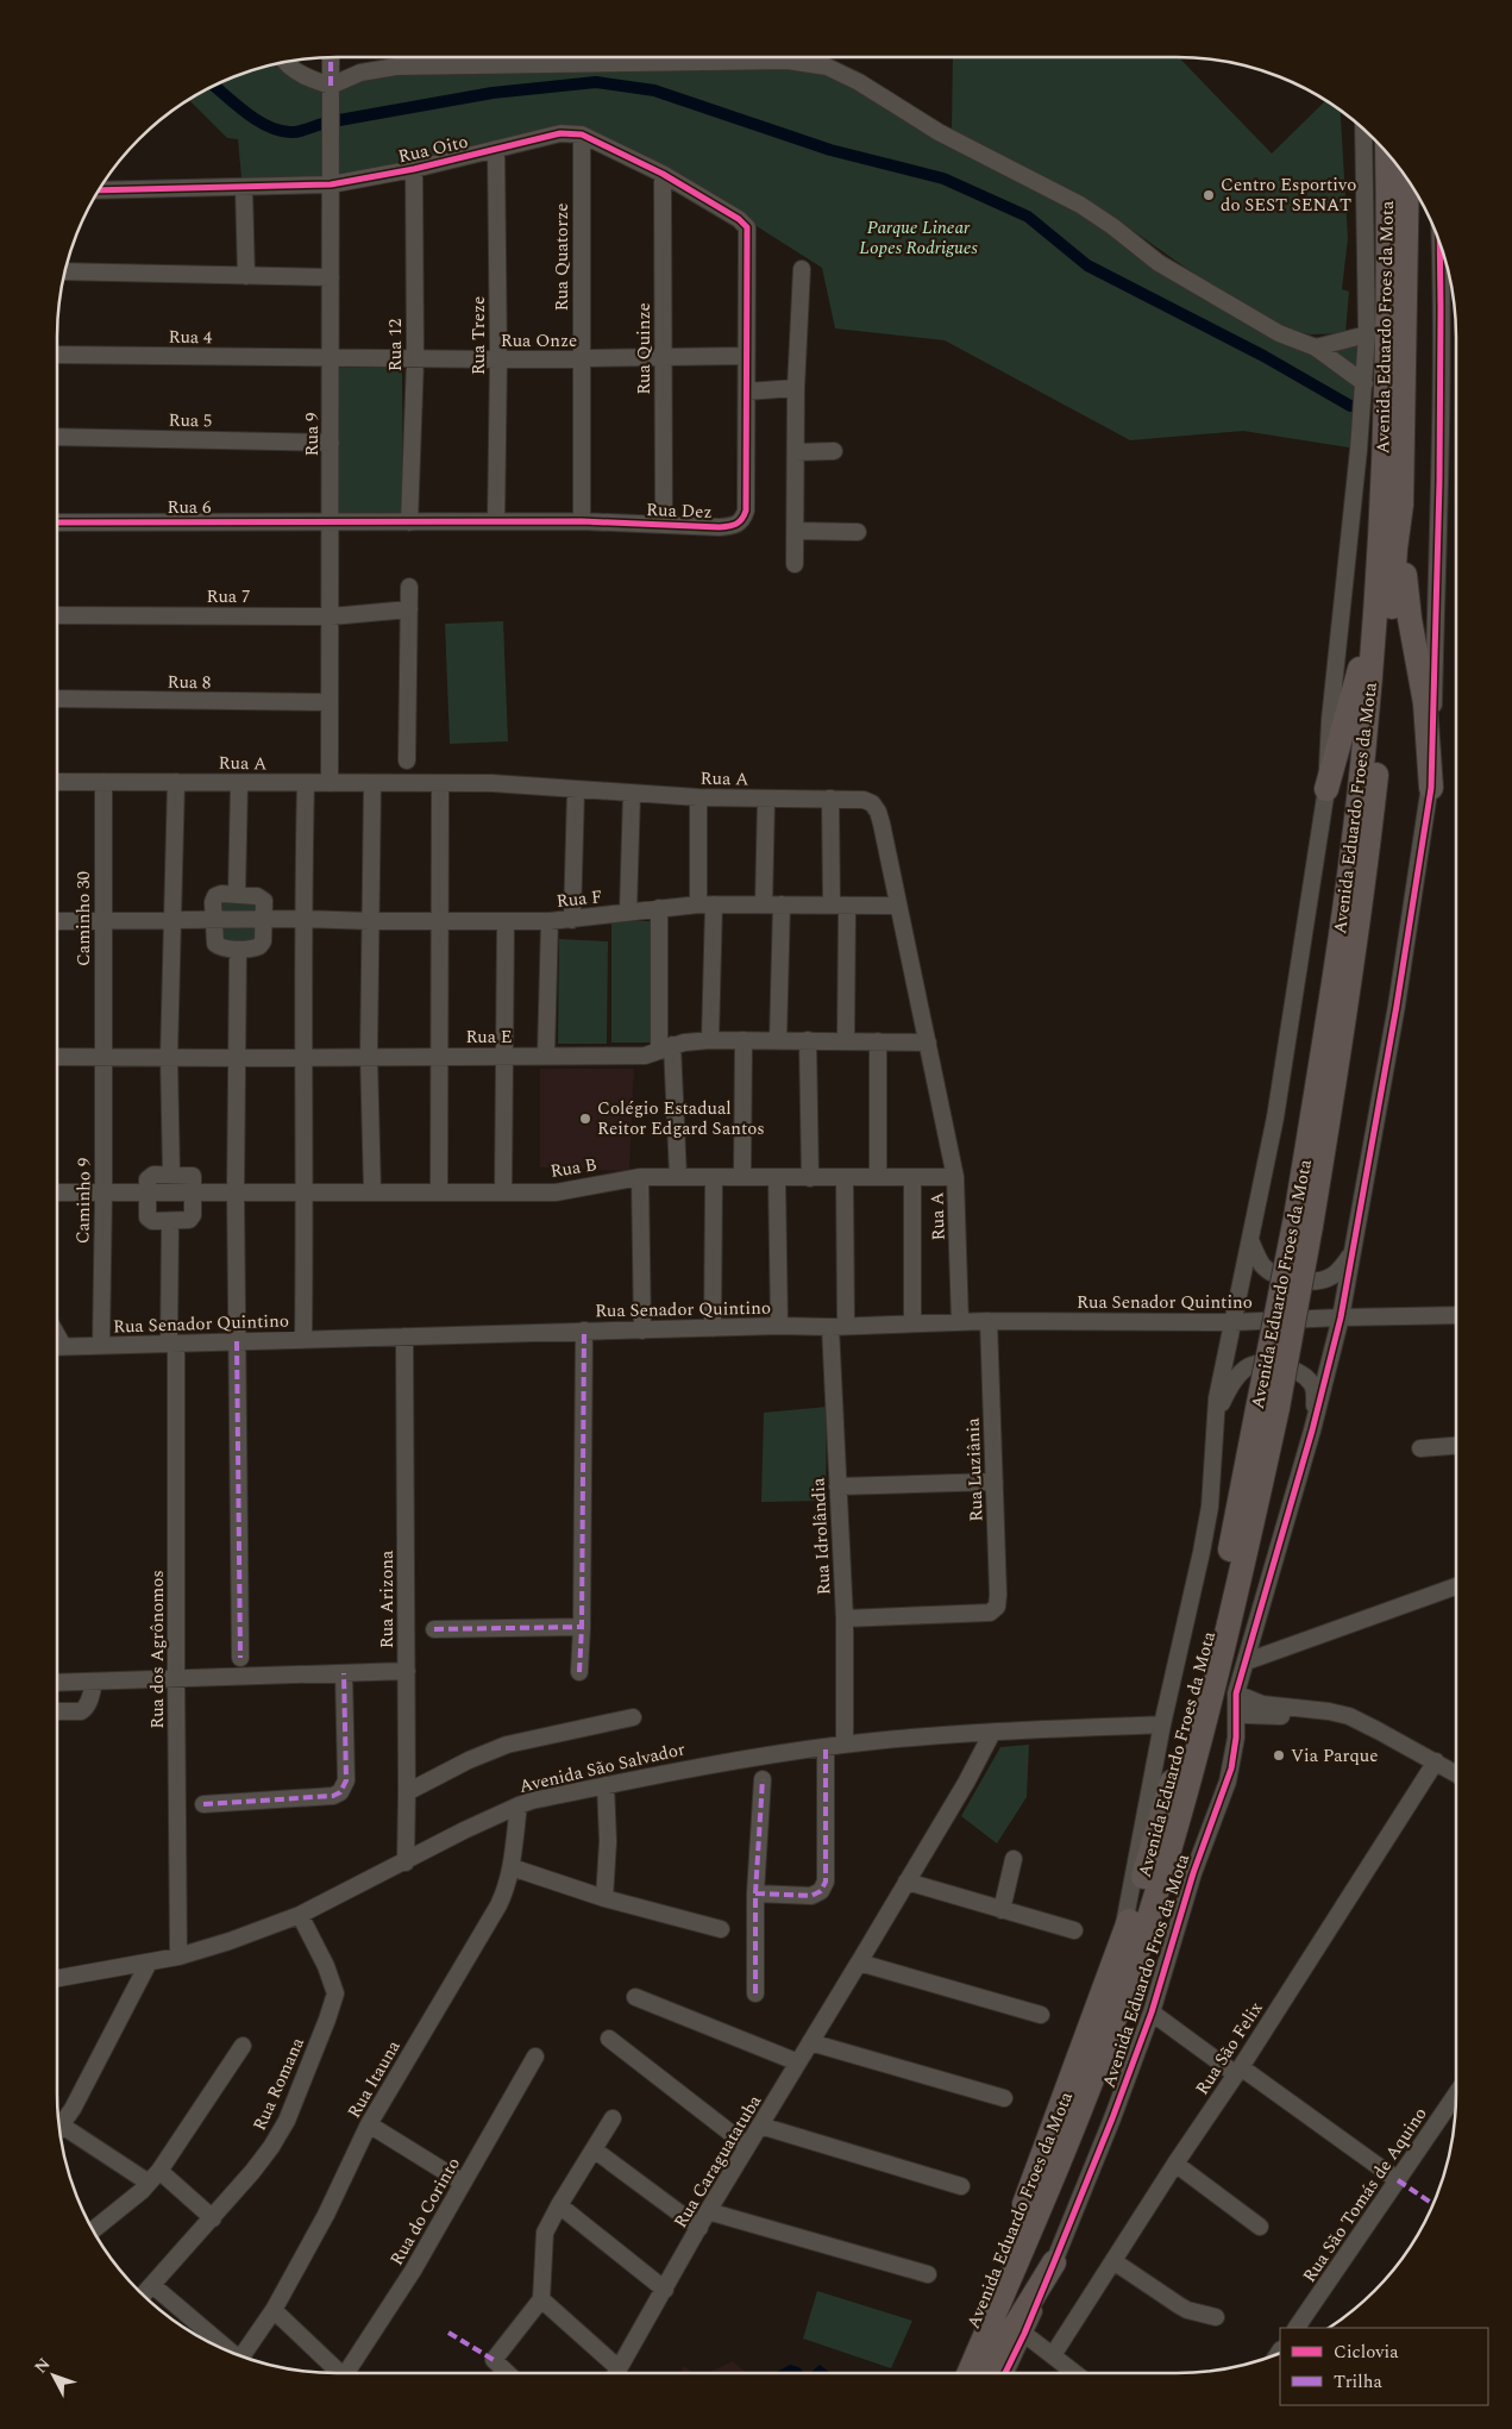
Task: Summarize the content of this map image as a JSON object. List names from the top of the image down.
{
  "streets": {
    "highway": ["Avenida Eduardo Froes da Mota"],
    "street": [
      "Rua Oito",
      "Rua Quatorze",
      "Rua Treze",
      "Rua 4",
      "Rua Onze",
      "Rua 12",
      "Rua Quinze",
      "Rua 5",
      "Rua 9",
      "Rua 6",
      "Rua Dez",
      "Rua 7",
      "Rua 8",
      "Rua A",
      "Rua F",
      "Caminho 30",
      "Rua E",
      "Rua B",
      "Caminho 9",
      "Rua Senador Quintino",
      "Rua Luziânia",
      "Rua Idrolândia",
      "Rua Arizona",
      "Rua dos Agrônomos",
      "Avenida São Salvador",
      "Avenida Eduardo Fros da Mota",
      "Rua São Felix",
      "Rua Itauna",
      "Rua Romana",
      "Rua Caraguatatuba",
      "Rua São Tomás de Aquino",
      "Rua do Corinto"
    ]
  },
  "crossings": [
    ["Rua Oito", "Rua Quatorze"],
    ["Rua Oito", "Rua Treze"],
    ["Rua Oito", "Rua 12"],
    ["Rua Oito", "Rua Quinze"],
    ["Rua Oito", "Rua 9"],
    ["Rua Oito", "Rua Dez"],
    ["Rua Quatorze", "Rua Onze"],
    ["Rua Quatorze", "Rua Dez"],
    ["Rua Treze", "Rua Onze"],
    ["Rua Treze", "Rua Dez"],
    ["Rua 4", "Rua Onze"],
    ["Rua 4", "Rua 9"],
    ["Rua Onze", "Rua 12"],
    ["Rua Onze", "Rua Quinze"],
    ["Rua Onze", "Rua 9"],
    ["Rua Onze", "Rua Dez"],
    ["Rua 12", "Rua Dez"],
    ["Rua Quinze", "Rua Dez"],
    ["Rua 5", "Rua 9"],
    ["Rua 9", "Rua 6"],
    ["Rua 9", "Rua Dez"],
    ["Rua 9", "Rua 7"],
    ["Rua 9", "Rua 8"],
    ["Rua 9", "Rua A"],
    ["Rua 6", "Rua Dez"],
    ["Rua A", "Rua F"],
    ["Rua A", "Caminho 30"],
    ["Rua A", "Rua E"],
    ["Rua A", "Rua B"],
    ["Rua A", "Rua Senador Quintino"],
    ["Caminho 30", "Rua E"],
    ["Caminho 30", "Caminho 9"],
    ["Rua E", "Caminho 9"],
    ["Rua B", "Rua Idrolândia"],
    ["Caminho 9", "Rua Senador Quintino"],
    ["Rua Senador Quintino", "Rua Luziânia"],
    ["Rua Senador Quintino", "Rua Idrolândia"],
    ["Rua Senador Quintino", "Rua Arizona"],
    ["Rua Senador Quintino", "Rua dos Agrônomos"],
    ["Rua Luziânia", "Rua Idrolândia"],
    ["Rua Idrolândia", "Avenida São Salvador"],
    ["Rua Arizona", "Avenida São Salvador"],
    ["Rua dos Agrônomos", "Avenida São Salvador"],
    ["Avenida São Salvador", "Rua Itauna"],
    ["Avenida São Salvador", "Rua Romana"],
    ["Avenida São Salvador", "Rua Caraguatatuba"]
  ],
  "parks": ["Parque Linear Lopes Rodrigues"],
  "places": ["Centro Esportivo do SEST SENAT", "Colégio Estadual Reitor Edgard Santos", "Via Parque"],
  "legend": ["Ciclovia", "Trilha"],
  "north": "top left"
}
